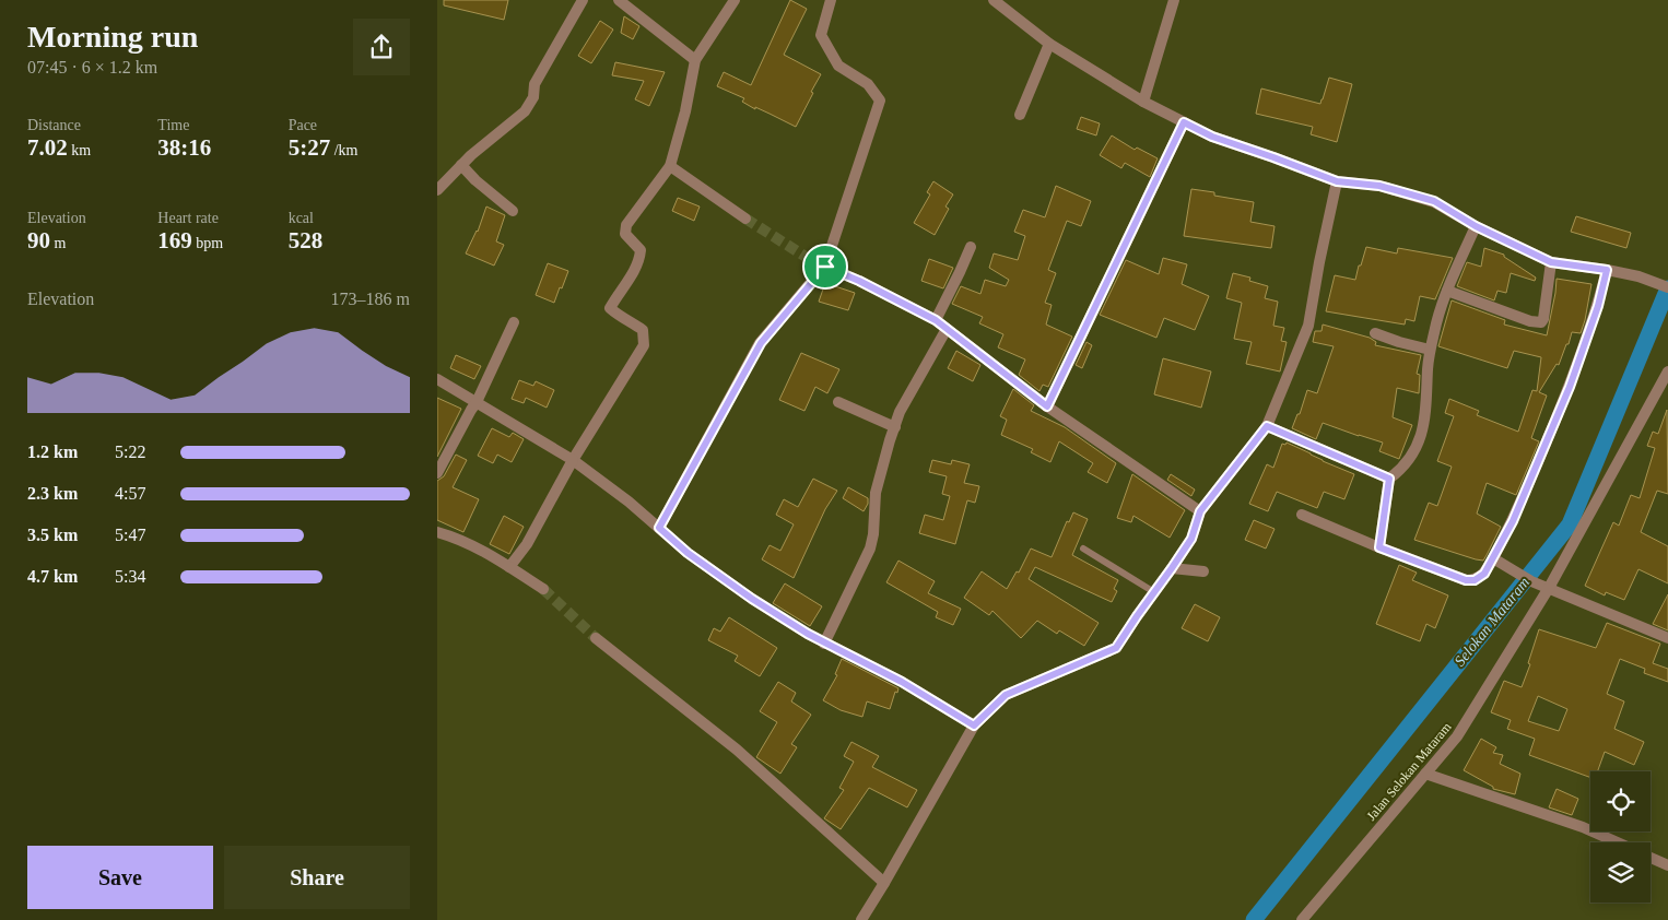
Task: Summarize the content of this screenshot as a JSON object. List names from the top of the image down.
{
  "streets": {
    "street": ["Jalan Selokan Mataram"]
  },
  "water": ["Selokan Mataram"],
  "page": {
    "heading": ["Morning run", "07:45 · 6 × 1.2 km"],
    "stats": [
      ["Distance", "7.02 km"],
      ["Time", "38:16"],
      ["Pace", "5:27 /km"],
      ["Elevation", "90 m"],
      ["Heart rate", "169 bpm"],
      ["kcal", "528"]
    ],
    "chart": ["Elevation", "173–186 m"],
    "list": [
      {
        "name": "1.2 km",
        "note": "5:22"
      },
      {
        "name": "2.3 km",
        "note": "4:57"
      },
      {
        "name": "3.5 km",
        "note": "5:47"
      },
      {
        "name": "4.7 km",
        "note": "5:34"
      }
    ],
    "buttons": ["Save", "Share"]
  }
}
